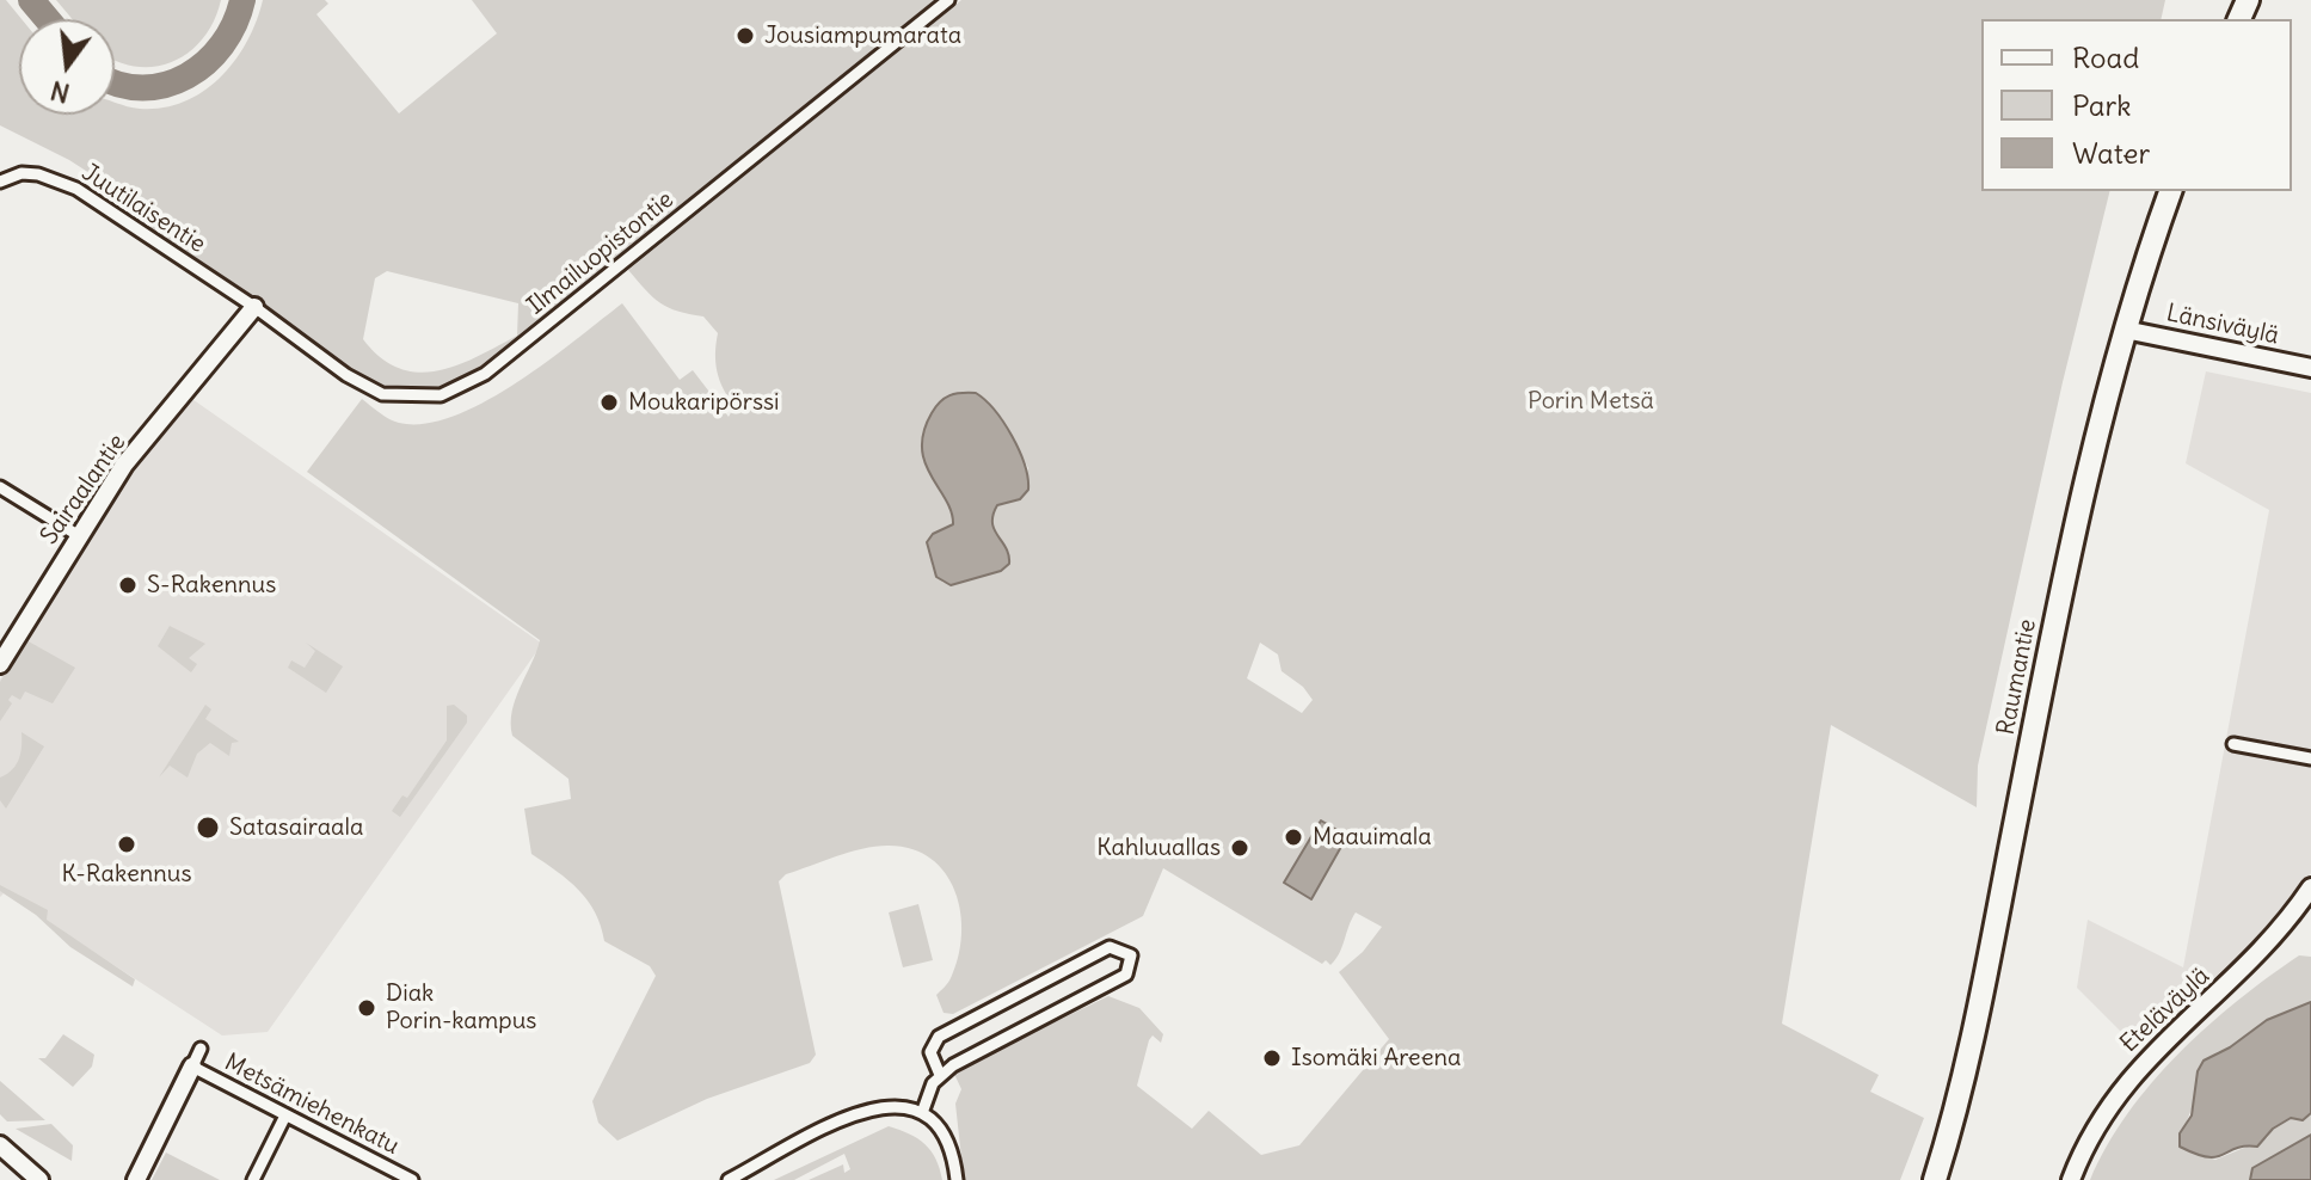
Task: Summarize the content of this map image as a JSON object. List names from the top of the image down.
{
  "streets": {
    "highway": ["Raumantie"],
    "main road": ["Länsiväylä", "Sairaalantie", "Eteläväylä"],
    "street": ["Juutilaisentie", "Ilmailuopistontie", "Metsämiehenkatu"]
  },
  "crossings": [
    ["Juutilaisentie", "Ilmailuopistontie"],
    ["Juutilaisentie", "Sairaalantie"],
    ["Ilmailuopistontie", "Sairaalantie"],
    ["Länsiväylä", "Raumantie"]
  ],
  "parks": ["Porin Metsä"],
  "places": [
    "Jousiampumarata",
    "Moukaripörssi",
    "S-Rakennus",
    "Satasairaala",
    "Maauimala",
    "K-Rakennus",
    "Kahluuallas",
    "Diak Porin-kampus",
    "Isomäki Areena"
  ],
  "legend": ["Road", "Park", "Water"],
  "north": "bottom"
}
